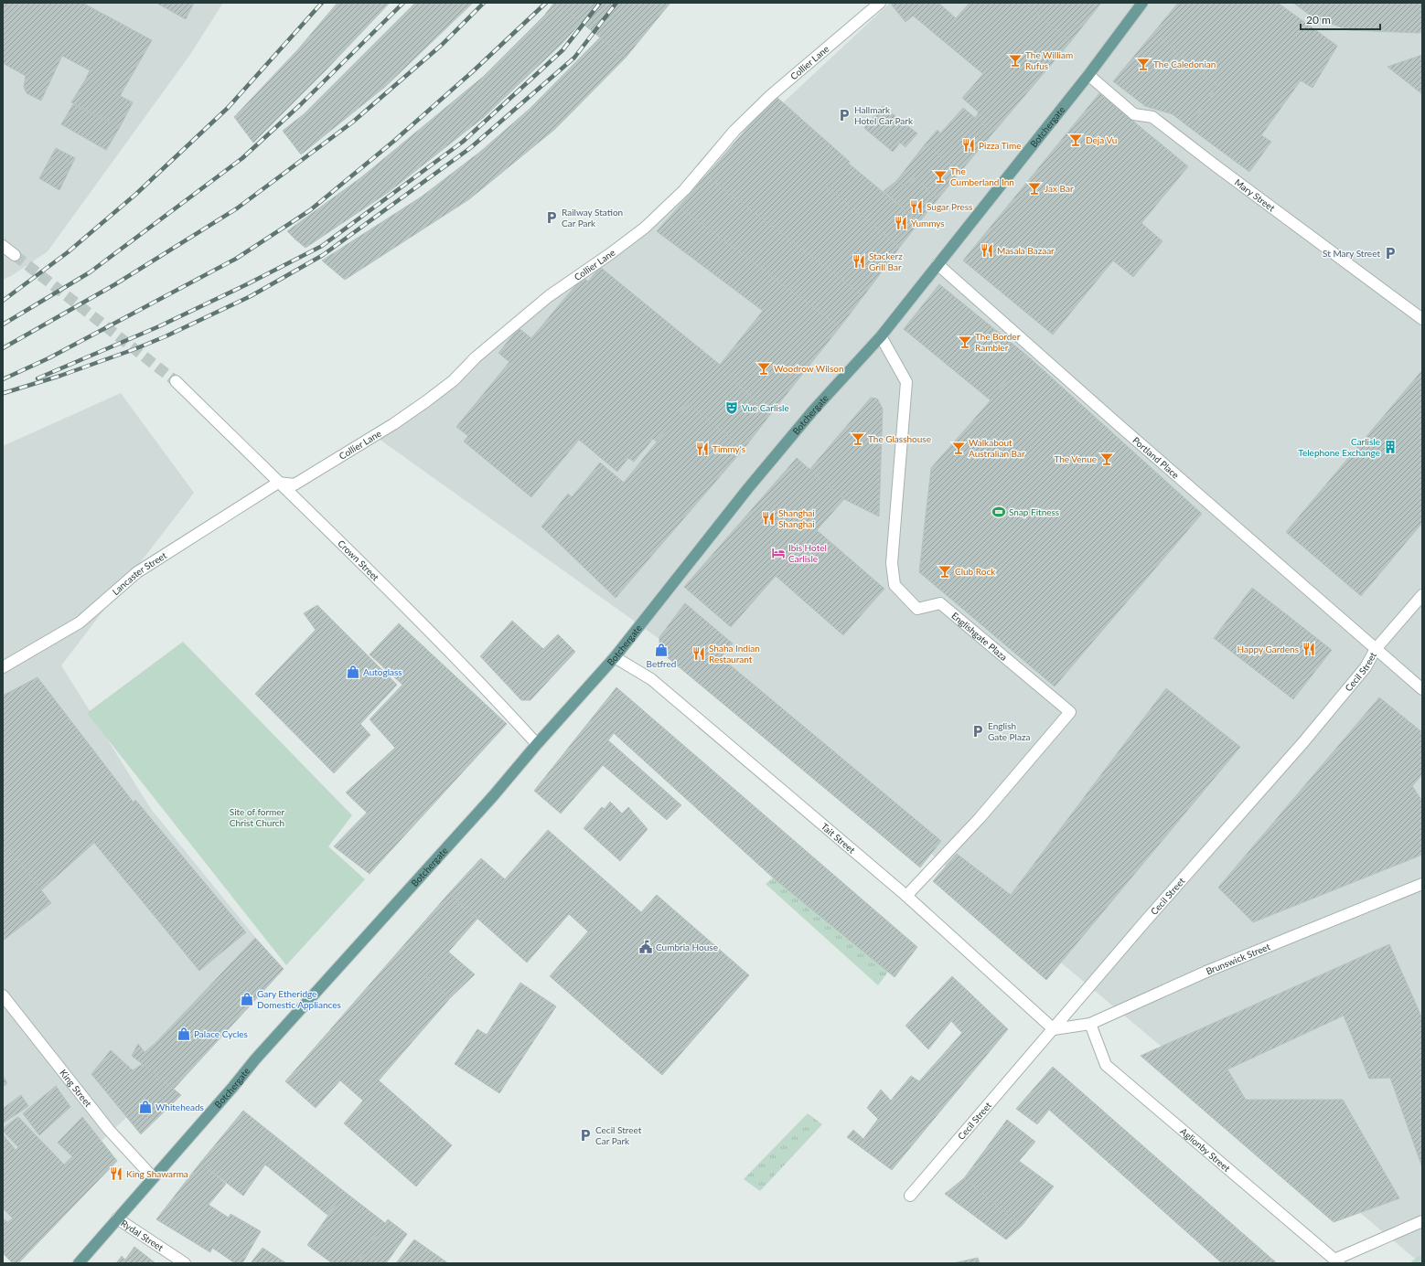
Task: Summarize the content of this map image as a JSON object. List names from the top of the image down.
{
  "streets": {
    "main road": ["Botchergate"],
    "street": [
      "Collier Lane",
      "Mary Street",
      "Portland Place",
      "Crown Street",
      "Lancaster Street",
      "Englishgate Plaza",
      "Cecil Street",
      "Tait Street",
      "Brunswick Street",
      "King Street",
      "Aglionby Street",
      "Rydal Street"
    ]
  },
  "crossings": [
    ["Collier Lane", "Crown Street"],
    ["Collier Lane", "Lancaster Street"],
    ["Botchergate", "Mary Street"],
    ["Botchergate", "Portland Place"],
    ["Botchergate", "Crown Street"],
    ["Botchergate", "Englishgate Plaza"],
    ["Botchergate", "Tait Street"],
    ["Botchergate", "King Street"],
    ["Botchergate", "Rydal Street"],
    ["Portland Place", "Cecil Street"],
    ["Crown Street", "Lancaster Street"],
    ["Englishgate Plaza", "Tait Street"],
    ["Cecil Street", "Tait Street"],
    ["Cecil Street", "Brunswick Street"],
    ["Tait Street", "Brunswick Street"],
    ["Brunswick Street", "Aglionby Street"]
  ],
  "parks": ["Site of former Christ Church"],
  "places": {
    "bar": [
      "The William Rufus",
      "The Caledonian",
      "Deja Vu",
      "The Cumberland Inn",
      "Jax Bar",
      "The Border Rambler",
      "Woodrow Wilson",
      "The Glasshouse",
      "Walkabout Australian Bar",
      "The Venue",
      "Club Rock"
    ],
    "parking": [
      "Hallmark Hotel Car Park",
      "Railway Station Car Park",
      "St Mary Street",
      "English Gate Plaza",
      "Cecil Street Car Park"
    ],
    "restaurant": [
      "Pizza Time",
      "Sugar Press",
      "Yummys",
      "Masala Bazaar",
      "Stackerz Grill Bar",
      "Timmy's",
      "Shanghai Shanghai",
      "Happy Gardens",
      "Shaha Indian Restaurant",
      "King Shawarma"
    ],
    "theatre": ["Vue Carlisle"],
    "building": ["Carlisle Telephone Exchange"],
    "sports": ["Snap Fitness"],
    "hotel": ["Ibis Hotel Carlisle"],
    "shop": [
      "Betfred",
      "Autoglass",
      "Gary Etheridge Domestic Appliances",
      "Palace Cycles",
      "Whiteheads"
    ],
    "public building": ["Cumbria House"]
  },
  "scale_bar": "20 m"
}
